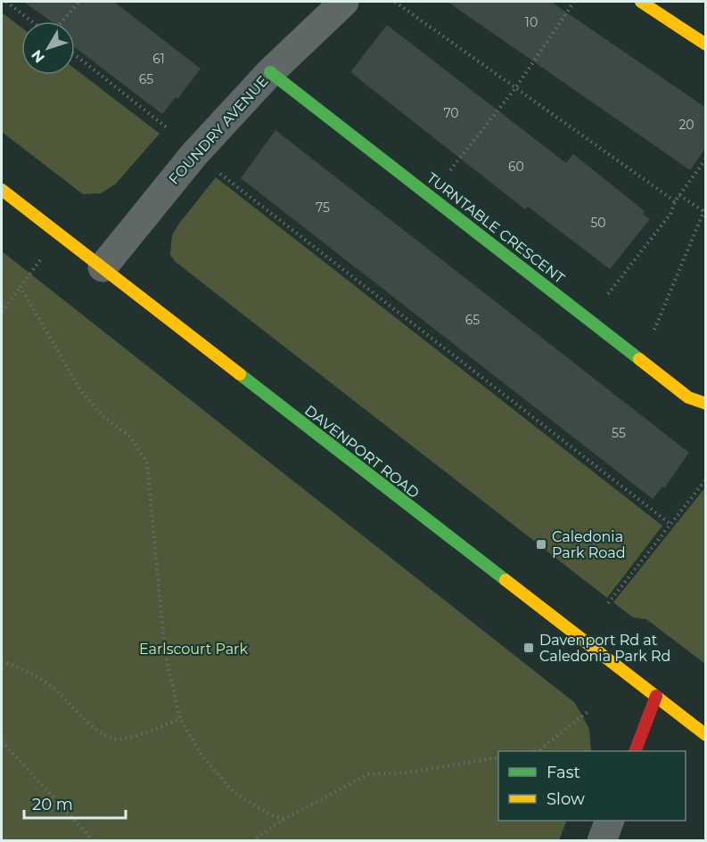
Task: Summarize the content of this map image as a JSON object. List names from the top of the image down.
{
  "streets": {
    "street": ["FOUNDRY AVENUE", "TURNTABLE CRESCENT", "DAVENPORT ROAD"]
  },
  "crossings": [
    ["FOUNDRY AVENUE", "TURNTABLE CRESCENT"],
    ["FOUNDRY AVENUE", "DAVENPORT ROAD"]
  ],
  "parks": ["Earlscourt Park"],
  "places": {
    "transit": ["Caledonia Park Road", "Davenport Rd at Caledonia Park Rd"]
  },
  "house_numbers": [
    "10",
    "61",
    "65",
    "70",
    "20",
    "60",
    "75",
    "50",
    "65",
    "55"
  ],
  "legend": ["Fast", "Slow"],
  "scale_bar": "20 m",
  "north": "bottom left"
}
